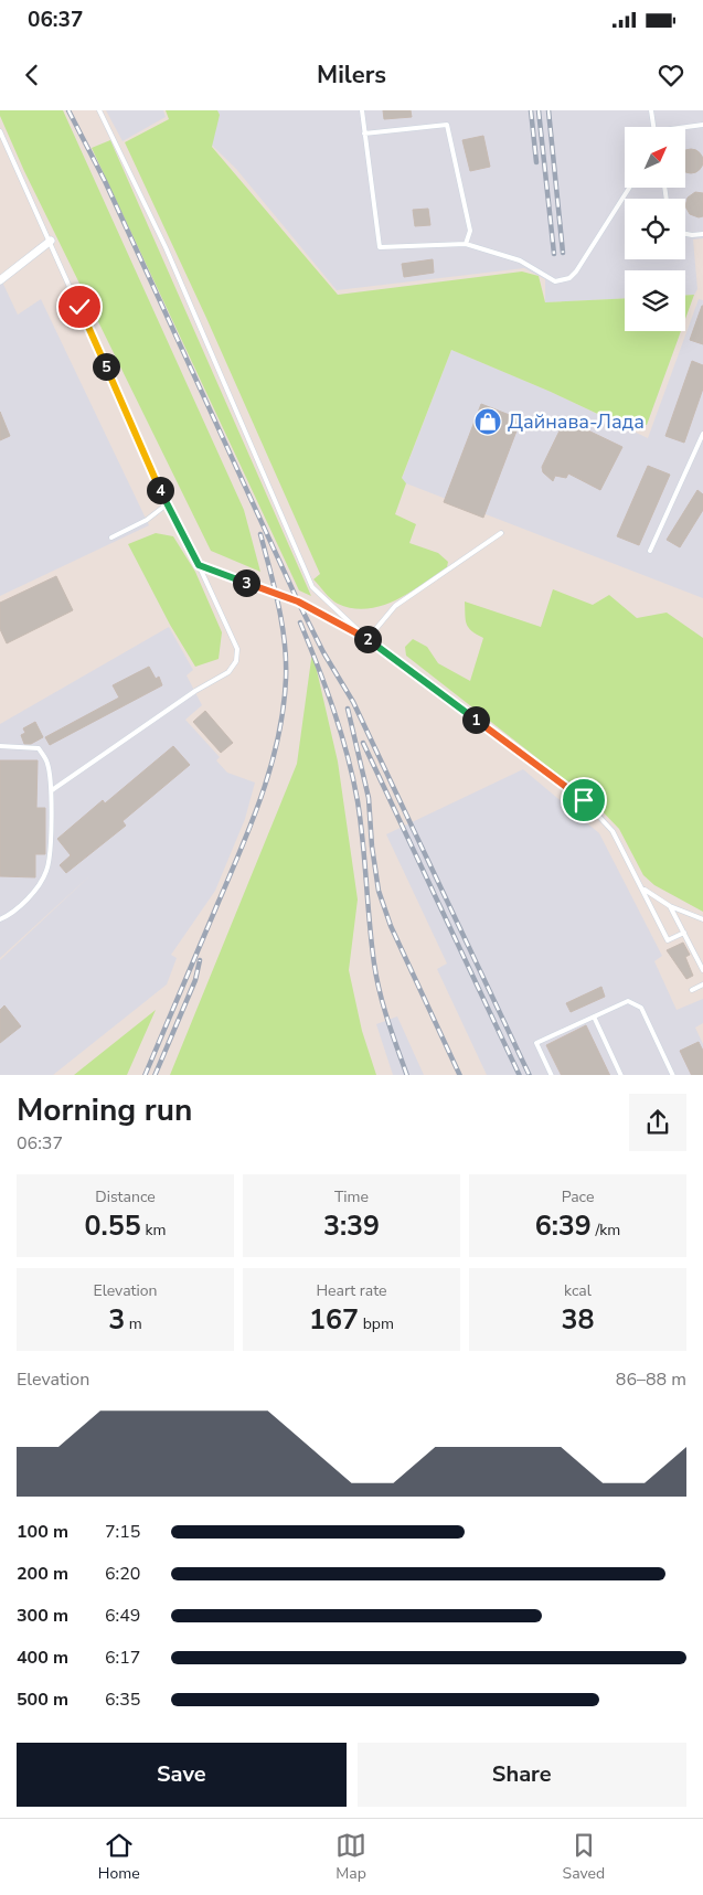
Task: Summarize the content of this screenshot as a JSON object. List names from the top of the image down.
{
  "places": {
    "shop": ["Дайнава-Лада"]
  },
  "north": "top right",
  "page": {
    "status": "06:37",
    "header": "Milers",
    "pins": [
      "5",
      "4",
      "3",
      "2",
      "1"
    ],
    "heading": ["Morning run", "06:37"],
    "stats": [
      ["Distance", "0.55 km"],
      ["Time", "3:39"],
      ["Pace", "6:39 /km"],
      ["Elevation", "3 m"],
      ["Heart rate", "167 bpm"],
      ["kcal", "38"]
    ],
    "chart": ["Elevation", "86–88 m"],
    "list": [
      {
        "name": "100 m",
        "note": "7:15"
      },
      {
        "name": "200 m",
        "note": "6:20"
      },
      {
        "name": "300 m",
        "note": "6:49"
      },
      {
        "name": "400 m",
        "note": "6:17"
      },
      {
        "name": "500 m",
        "note": "6:35"
      }
    ],
    "buttons": ["Save", "Share"],
    "tabs": ["Home", "Map", "Saved"]
  }
}
